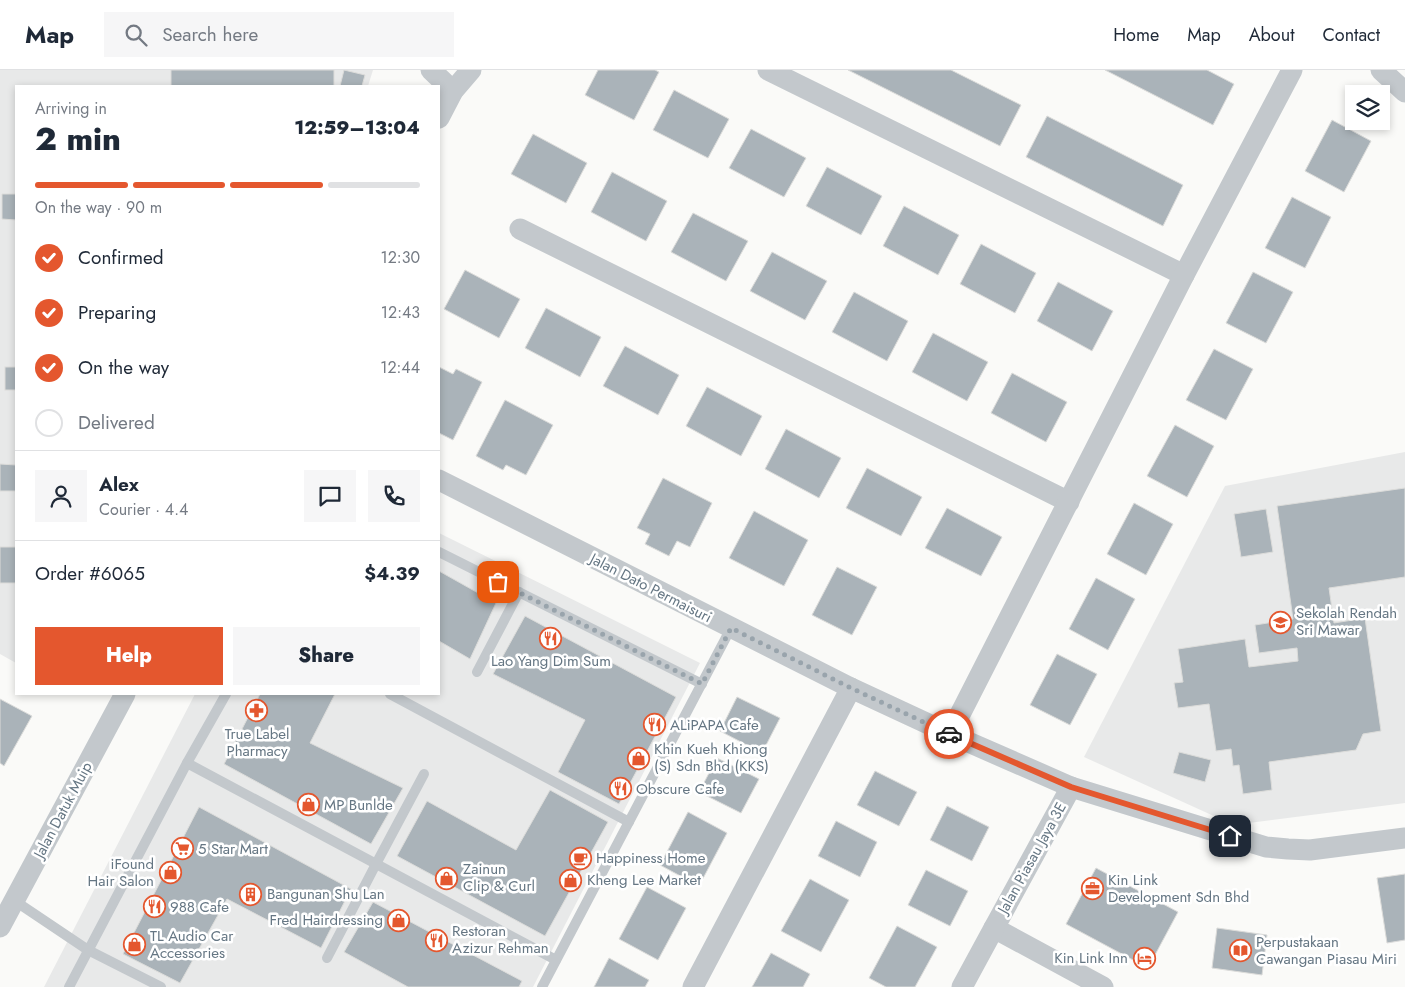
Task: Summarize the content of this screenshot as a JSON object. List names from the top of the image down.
{
  "streets": {
    "street": ["Jalan Dato Permaisuri", "Jalan Datuk Muip", "Jalan Piasau Jaya 3E"]
  },
  "crossings": [
    ["Jalan Dato Permaisuri", "Jalan Piasau Jaya 3E"]
  ],
  "places": {
    "school or university": ["Sekolah Rendah Sri Mawar"],
    "restaurant": [
      "Lao Yang Dim Sum",
      "ALiPAPA Cafe",
      "Obscure Cafe",
      "988 Cafe",
      "Restoran Azizur Rehman"
    ],
    "pharmacy": ["True Label Pharmacy"],
    "shop": [
      "Khin Kueh Khiong (S) Sdn Bhd (KKS)",
      "MP Bunlde",
      "iFound Hair Salon",
      "Zainun Clip & Curl",
      "Kheng Lee Market",
      "Fred Hairdressing",
      "TL Audio Car Accessories"
    ],
    "supermarket": ["5 Star Mart"],
    "cafe": ["Happiness Home"],
    "office": ["Kin Link Development Sdn Bhd"],
    "building": ["Bangunan Shu Lan"],
    "library": ["Perpustakaan Cawangan Piasau Miri"],
    "hotel": ["Kin Link Inn"]
  },
  "page": {
    "header": "Map",
    "search": "Search here",
    "nav": [
      "Home",
      "Map",
      "About",
      "Contact"
    ],
    "heading": ["2 min", "Arriving in", "12:59–13:04"],
    "panel": [
      "Alex",
      "Courier · 4.4",
      "Order #6065",
      "$4.39"
    ],
    "bar": "On the way · 90 m",
    "list": [
      ["Confirmed", "12:30"],
      ["Preparing", "12:43"],
      ["On the way", "12:44"],
      "Delivered"
    ],
    "buttons": ["Help", "Share"]
  }
}
